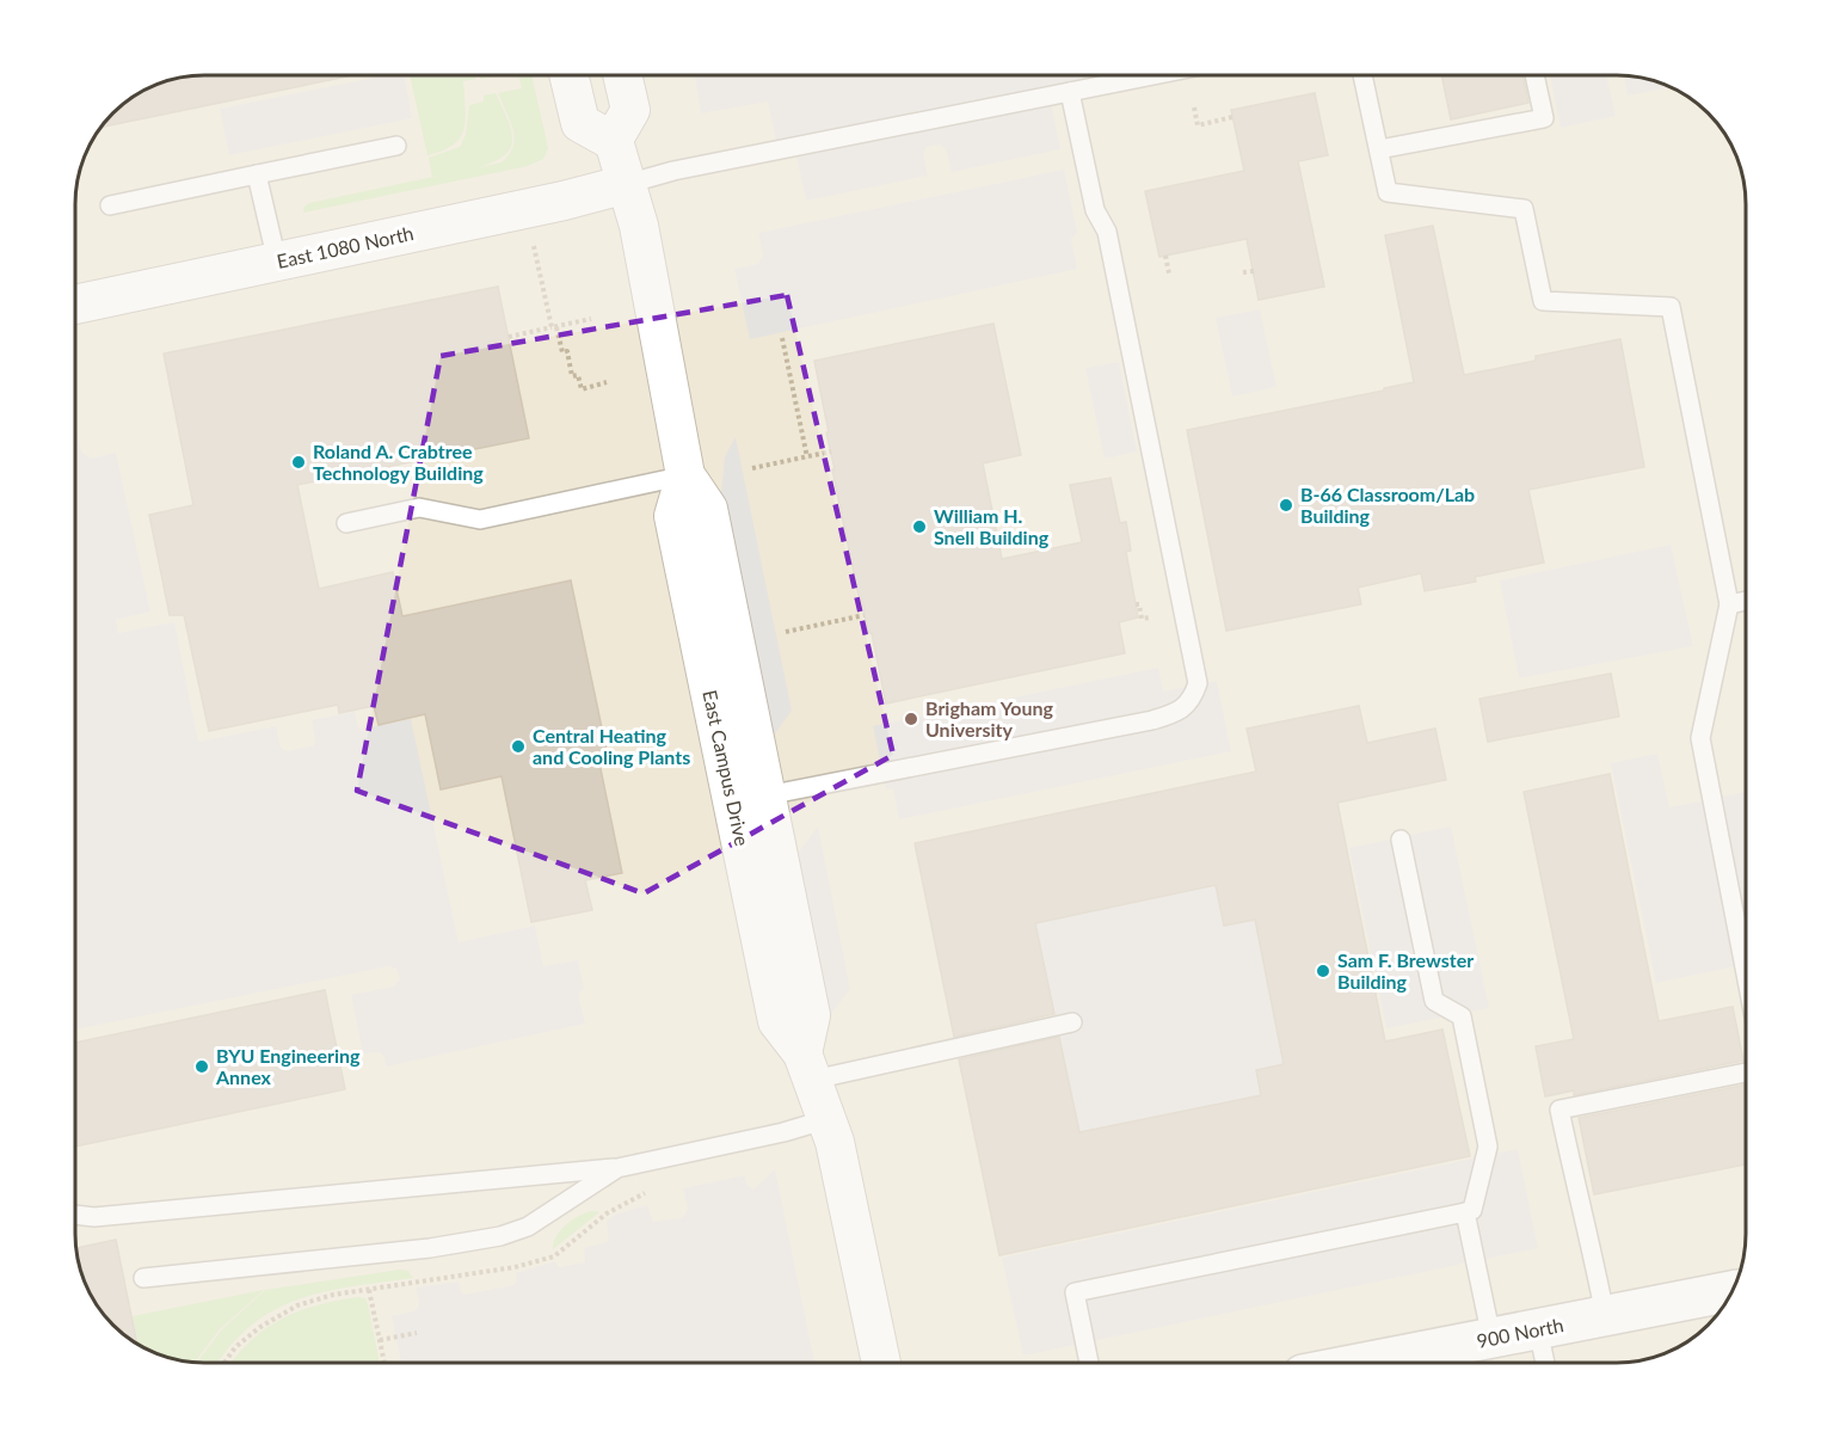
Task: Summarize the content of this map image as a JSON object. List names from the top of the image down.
{
  "streets": {
    "street": ["East 1080 North", "East Campus Drive", "900 North"]
  },
  "crossings": [
    ["East 1080 North", "East Campus Drive"]
  ],
  "places": [
    "Roland A. Crabtree Technology Building",
    "B-66 Classroom/Lab Building",
    "William H. Snell Building",
    "Brigham Young University",
    "Central Heating and Cooling Plants",
    "Sam F. Brewster Building",
    "BYU Engineering Annex"
  ]
}
